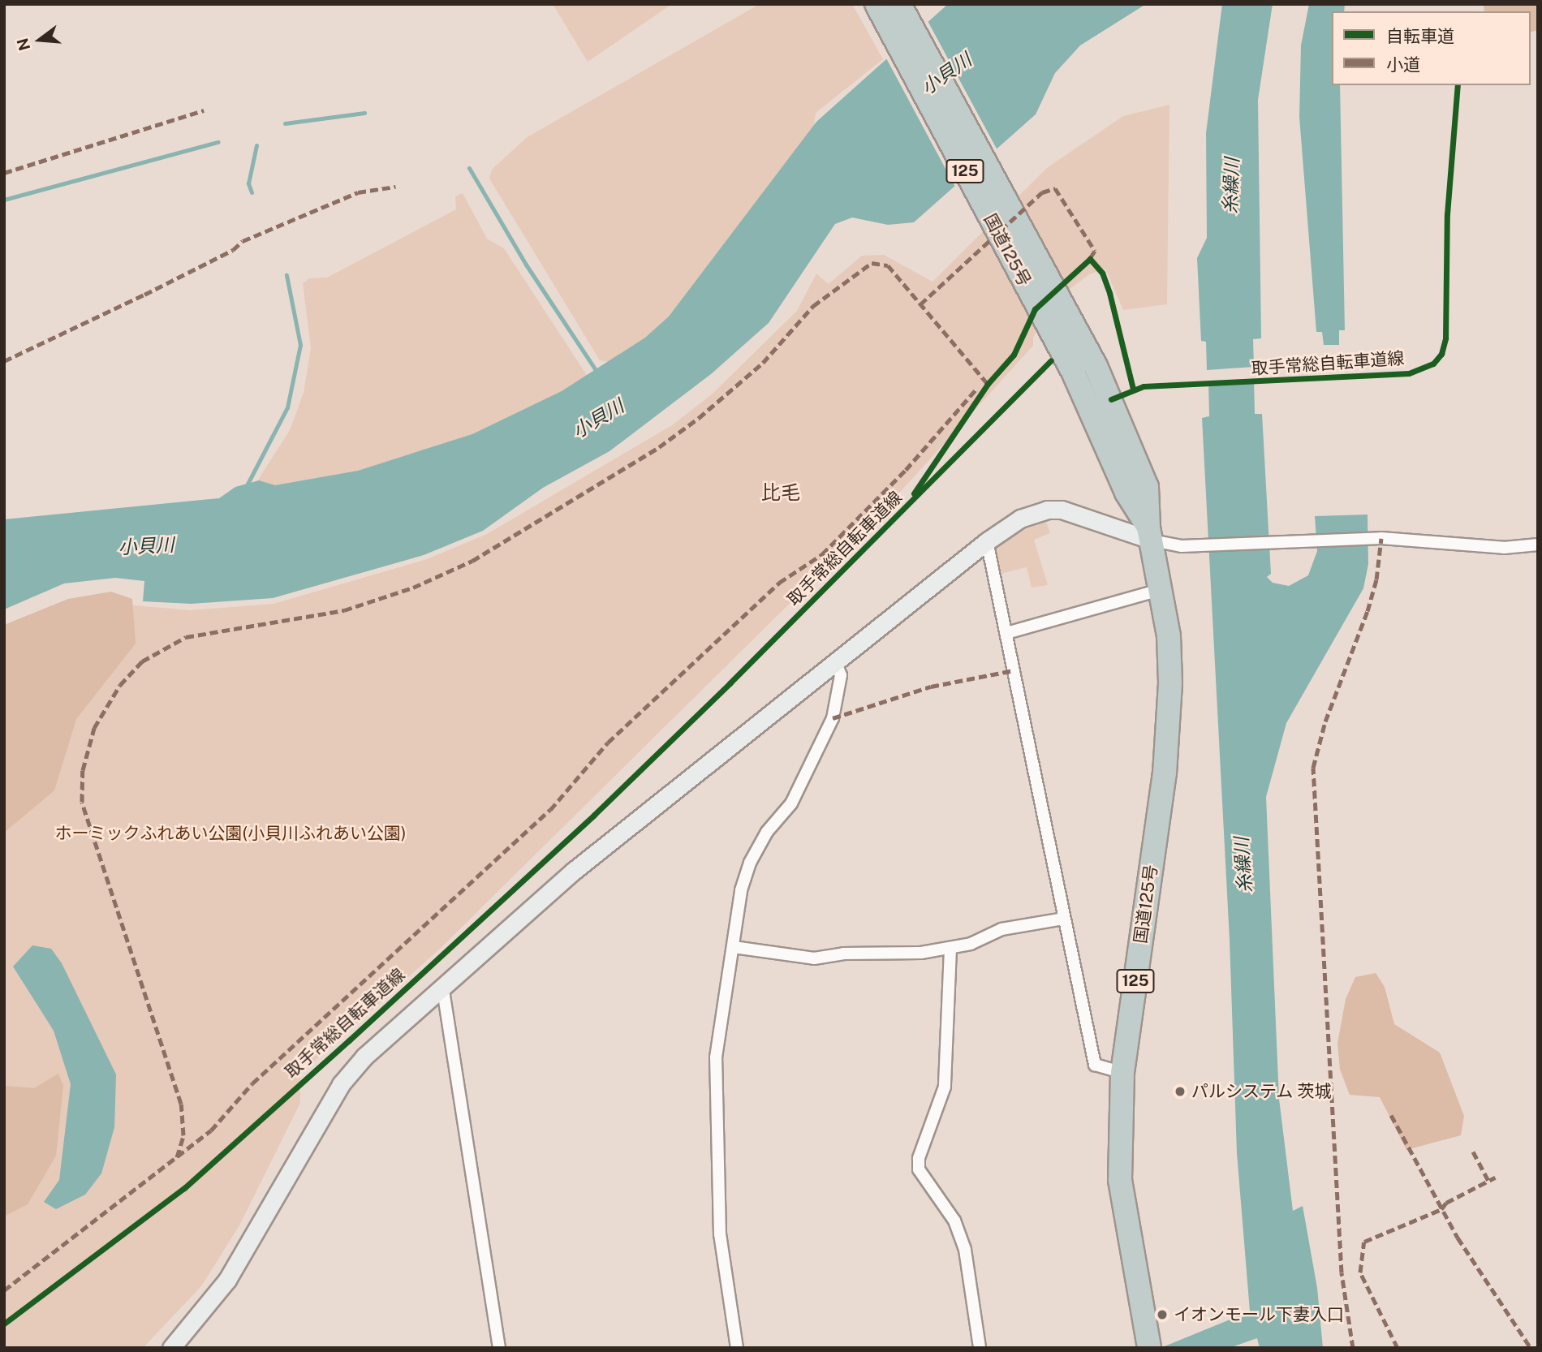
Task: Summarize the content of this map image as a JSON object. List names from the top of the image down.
{
  "streets": {
    "highway": ["125", "国道125号"],
    "cycle path": ["取手常総自転車道線"]
  },
  "districts": ["比毛"],
  "water": ["小貝川", "糸繰川"],
  "parks": ["ホーミックふれあい公園(小貝川ふれあい公園)"],
  "places": ["パルシステム 茨城", "イオンモール下妻入口"],
  "legend": ["自転車道", "小道"],
  "north": "left"
}
